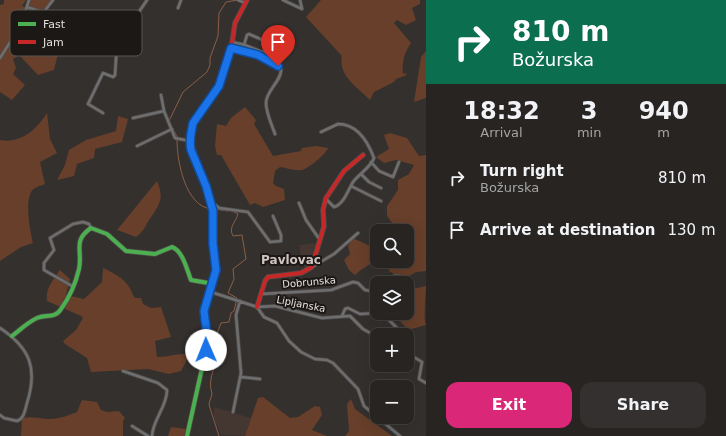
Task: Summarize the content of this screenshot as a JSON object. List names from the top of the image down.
{
  "streets": {
    "street": ["Dobrunska", "Lipljanska"]
  },
  "districts": ["Pavlovac"],
  "legend": ["Fast", "Jam"],
  "page": {
    "turn": ["810 m", "Božurska"],
    "eta": [
      "18:32",
      "Arrival",
      "3",
      "min",
      "940",
      "m"
    ],
    "list": [
      {
        "name": "Turn right",
        "note": "Božurska",
        "value": "810 m"
      },
      {
        "name": "Arrive at destination",
        "value": "130 m"
      }
    ],
    "map_buttons": ["+", "−"],
    "buttons": ["Exit", "Share"]
  }
}
